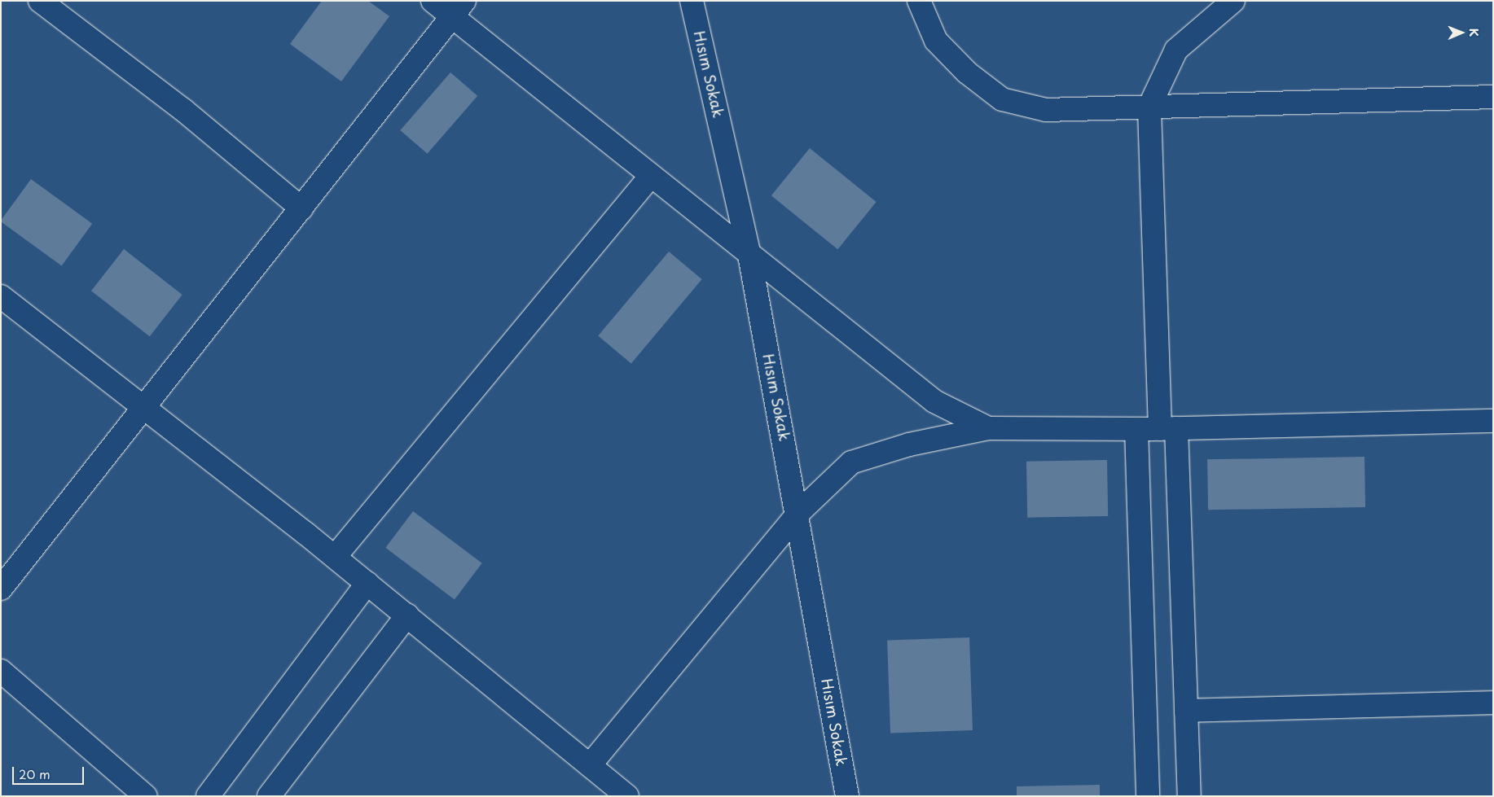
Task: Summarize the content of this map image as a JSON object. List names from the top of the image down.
{
  "streets": {
    "street": ["Hısım Sokak"]
  },
  "scale_bar": "20 m",
  "north": "right"
}
